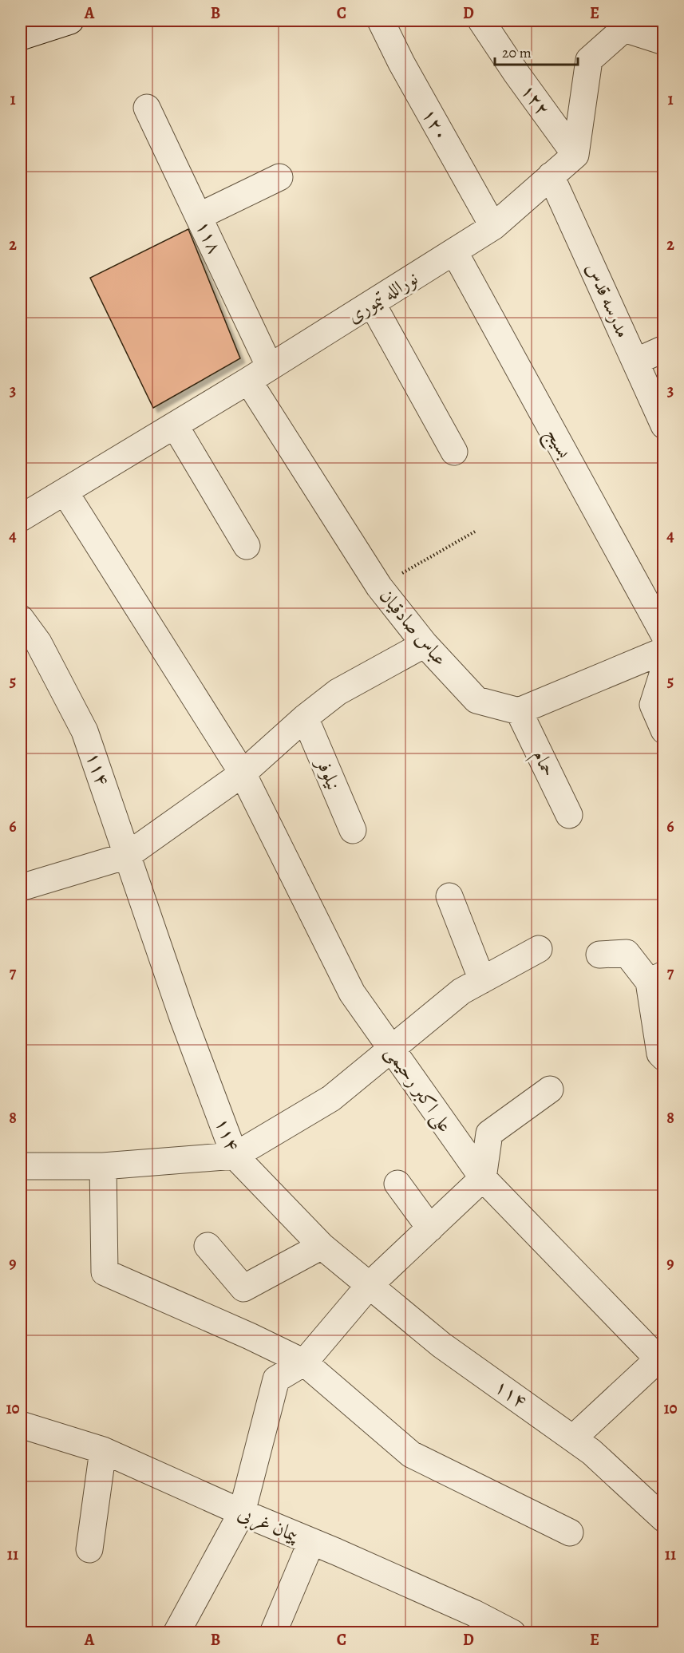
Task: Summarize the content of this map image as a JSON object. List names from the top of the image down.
{
  "streets": {
    "street": [
      "۱۲۲",
      "۱۲۰",
      "۱۱۸",
      "نورالله تیموری",
      "مدرسه قدس",
      "بسیج",
      "عباس صادقیان",
      "حمام",
      "۱۱۴",
      "نیلوفر",
      "علی اکبر رحیمی",
      "پیمان غربی"
    ]
  },
  "crossings": [
    ["۱۲۲", "نورالله تیموری"],
    ["۱۲۰", "نورالله تیموری"],
    ["۱۱۸", "نورالله تیموری"],
    ["نورالله تیموری", "مدرسه قدس"],
    ["نورالله تیموری", "بسیج"],
    ["نورالله تیموری", "عباس صادقیان"],
    ["نورالله تیموری", "علی اکبر رحیمی"],
    ["عباس صادقیان", "حمام"]
  ],
  "scale_bar": "20 m",
  "grid": {
    "columns": [
      "A",
      "B",
      "C",
      "D",
      "E"
    ],
    "rows": [
      "1",
      "2",
      "3",
      "4",
      "5",
      "6",
      "7",
      "8",
      "9",
      "10",
      "11"
    ]
  }
}
